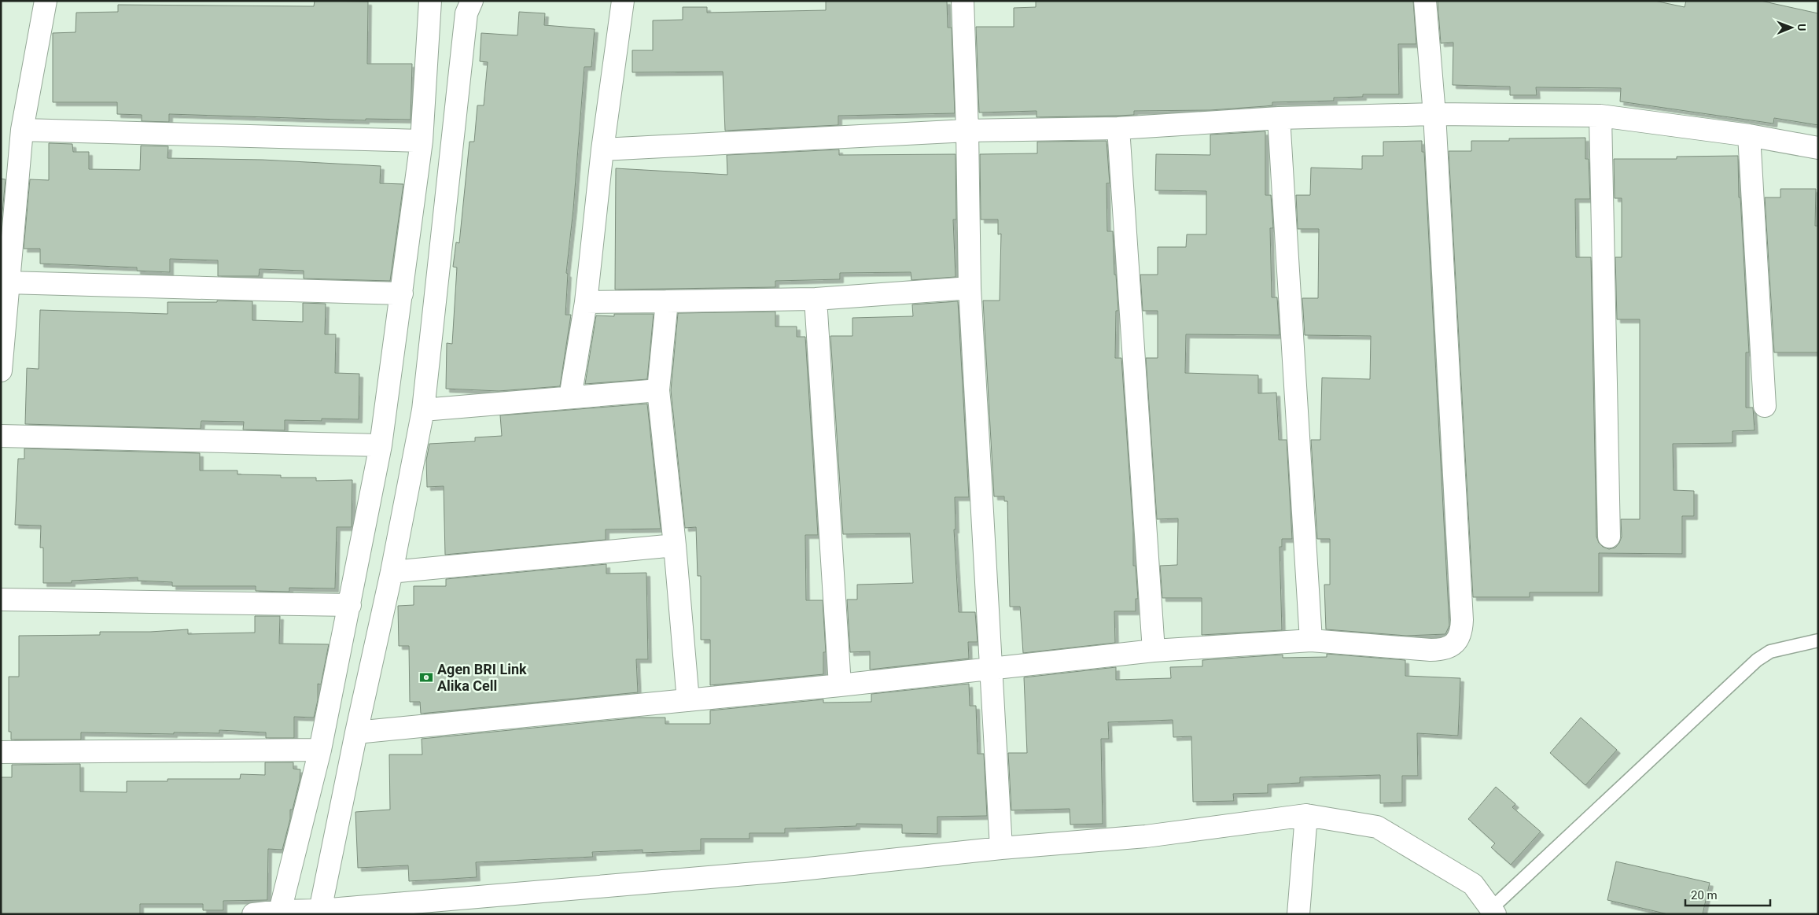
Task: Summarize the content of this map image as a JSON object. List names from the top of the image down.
{
  "places": {
    "bank": ["Agen BRI Link Alika Cell"]
  },
  "scale_bar": "20 m",
  "north": "right"
}
